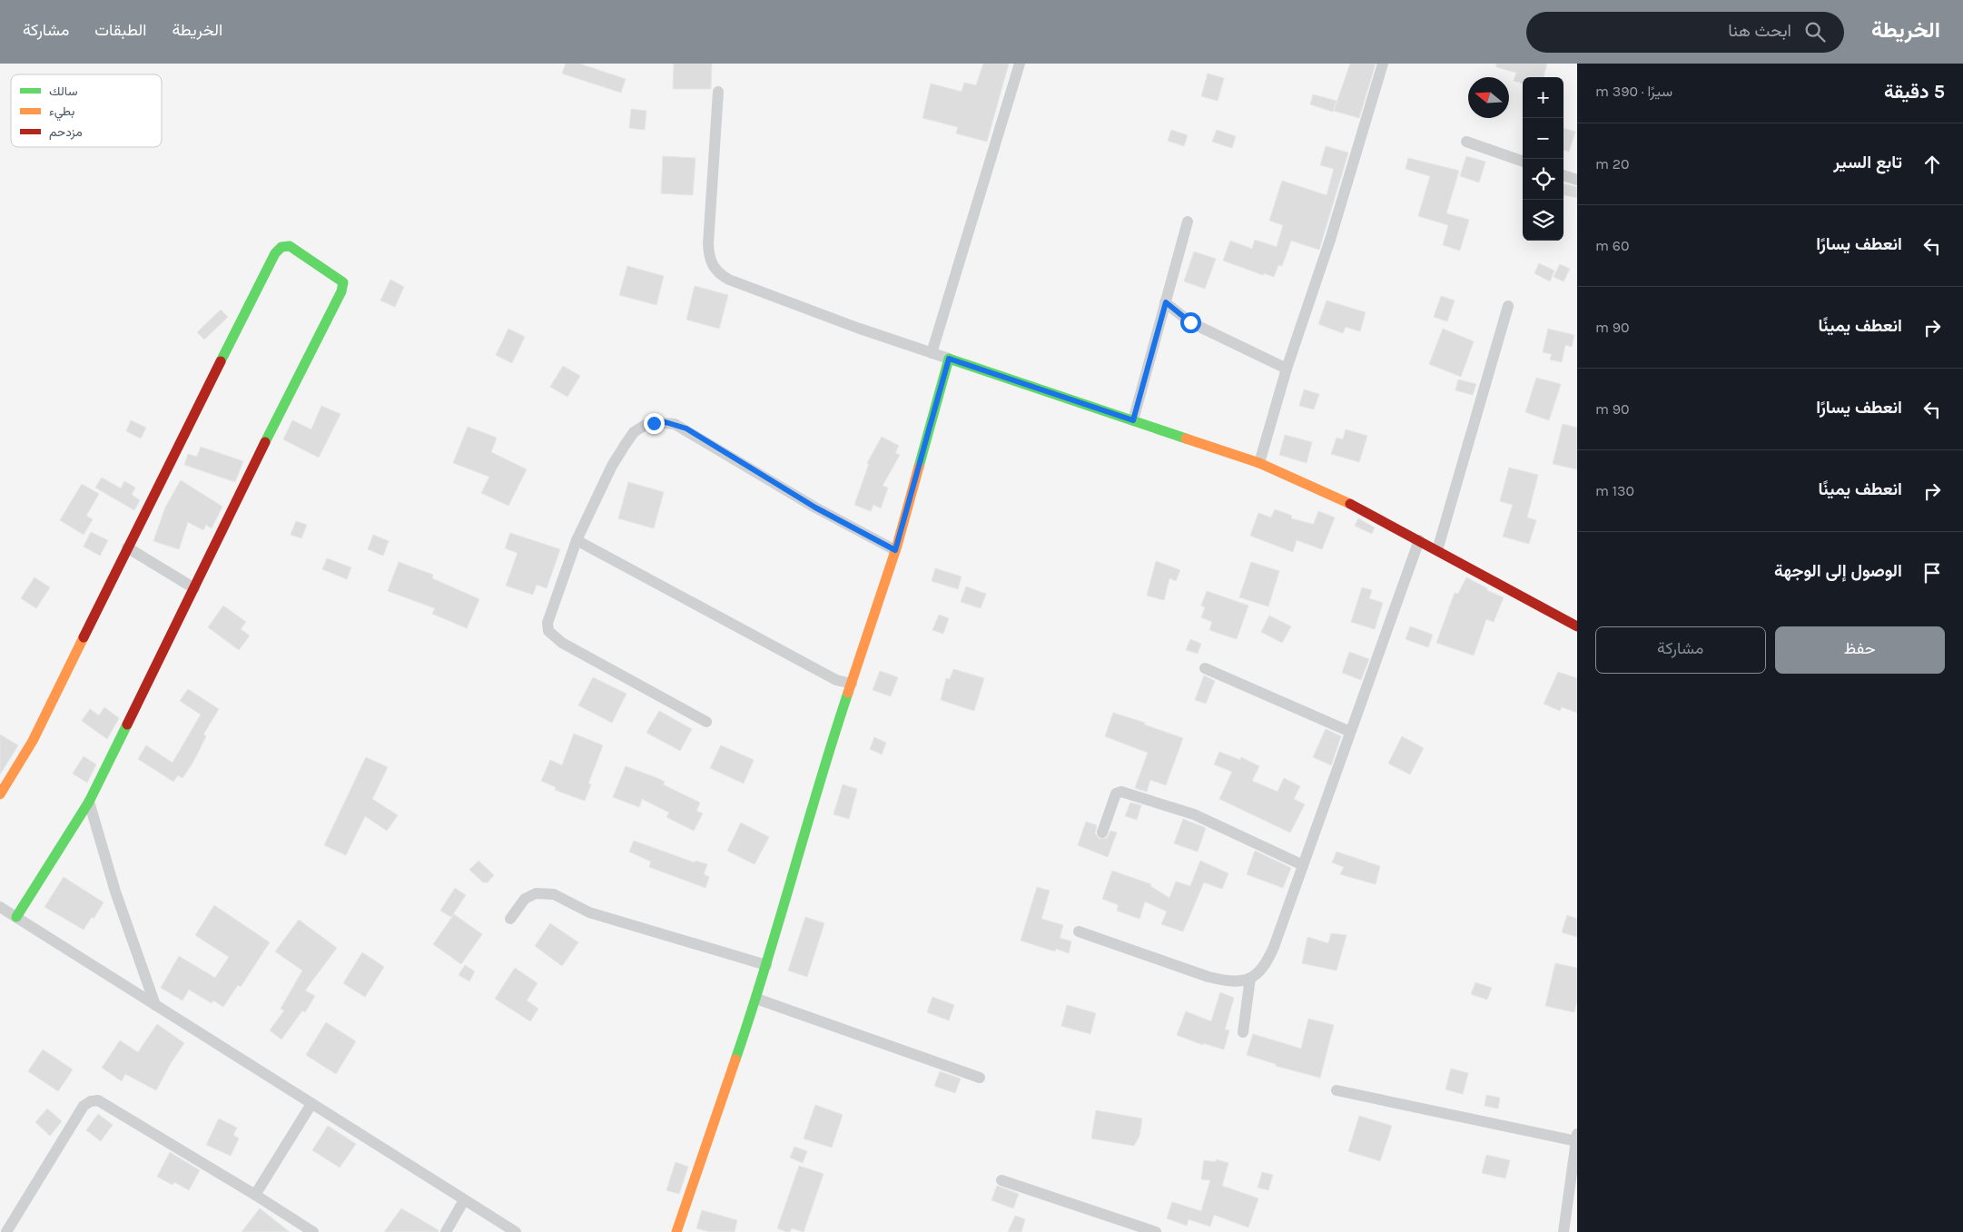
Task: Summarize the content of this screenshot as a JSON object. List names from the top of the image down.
{
  "legend": ["سالك", "بطيء", "مزدحم"],
  "north": "left",
  "page": {
    "header": "الخريطة",
    "search": "ابحث هنا",
    "nav": ["الخريطة", "الطبقات", "مشاركة"],
    "heading": ["5 دقيقة", "سيرًا · 390 m"],
    "map_buttons": ["+", "−"],
    "list": [
      ["تابع السير", "20 m"],
      ["انعطف يسارًا", "60 m"],
      ["انعطف يمينًا", "90 m"],
      ["انعطف يسارًا", "90 m"],
      ["انعطف يمينًا", "130 m"],
      "الوصول إلى الوجهة"
    ],
    "buttons": ["حفظ", "مشاركة"]
  }
}
